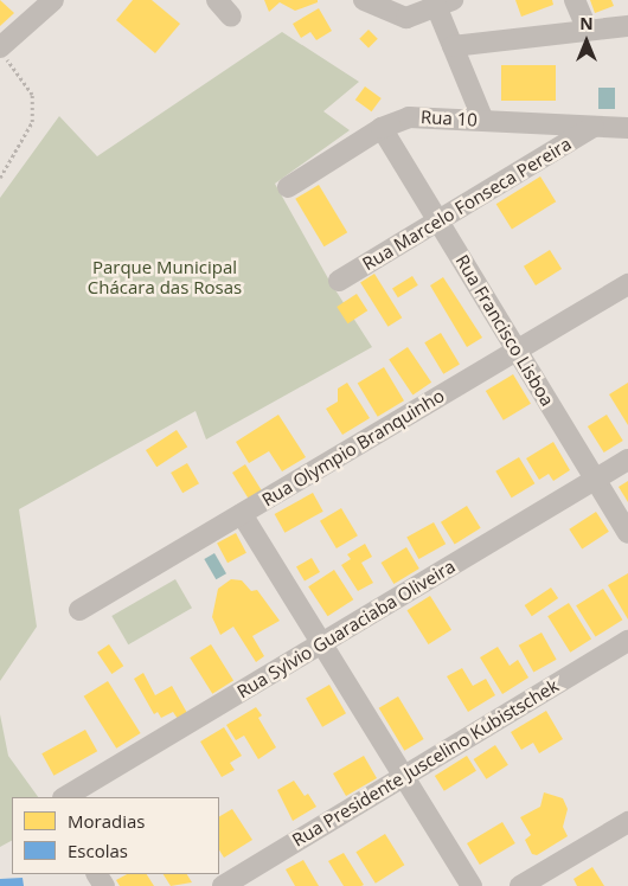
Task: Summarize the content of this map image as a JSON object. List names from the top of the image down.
{
  "streets": {
    "street": [
      "Rua 10",
      "Rua Marcelo Fonseca Pereira",
      "Rua Francisco Lisboa",
      "Rua Olympio Branquinho",
      "Rua Sylvio Guaraciaba Oliveira",
      "Rua Presidente Juscelino Kubistschek"
    ]
  },
  "crossings": [
    ["Rua 10", "Rua Marcelo Fonseca Pereira"],
    ["Rua 10", "Rua Francisco Lisboa"],
    ["Rua Marcelo Fonseca Pereira", "Rua Francisco Lisboa"],
    ["Rua Francisco Lisboa", "Rua Olympio Branquinho"],
    ["Rua Francisco Lisboa", "Rua Sylvio Guaraciaba Oliveira"]
  ],
  "parks": ["Parque Municipal Chácara das Rosas"],
  "legend": ["Moradias", "Escolas"],
  "north": "top"
}
